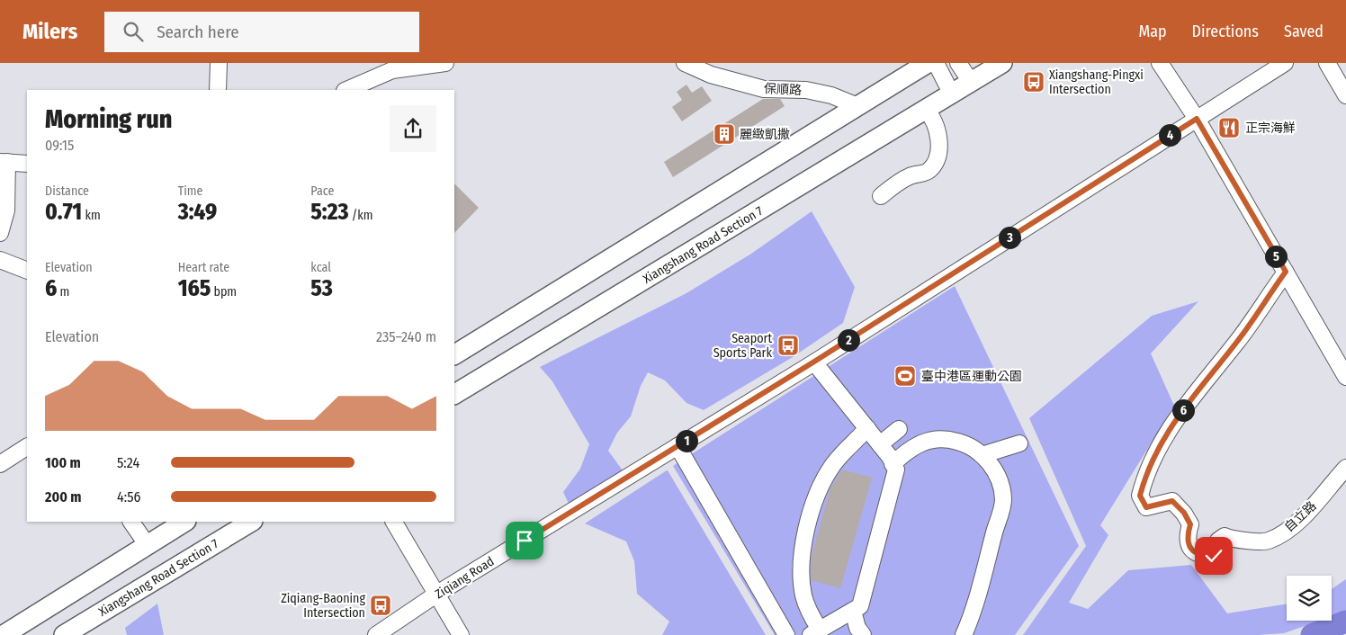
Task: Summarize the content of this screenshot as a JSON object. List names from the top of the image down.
{
  "streets": {
    "main road": ["Xiangshang Road Section 7"],
    "street": ["保順路", "自立路", "Ziqiang Road"]
  },
  "places": {
    "bus stop": ["Xiangshang-Pingxi Intersection", "Seaport Sports Park", "Ziqiang-Baoning Intersection"],
    "restaurant": ["正宗海鮮"],
    "building": ["麗緻凱撒"],
    "sports": ["臺中港區運動公園"]
  },
  "page": {
    "header": "Milers",
    "search": "Search here",
    "nav": ["Map", "Directions", "Saved"],
    "heading": ["Morning run", "09:15"],
    "pins": [
      "4",
      "3",
      "5",
      "2",
      "6",
      "1"
    ],
    "stats": [
      ["Distance", "0.71 km"],
      ["Time", "3:49"],
      ["Pace", "5:23 /km"],
      ["Elevation", "6 m"],
      ["Heart rate", "165 bpm"],
      ["kcal", "53"]
    ],
    "chart": ["Elevation", "235–240 m"],
    "list": [
      {
        "name": "100 m",
        "note": "5:24"
      },
      {
        "name": "200 m",
        "note": "4:56"
      }
    ]
  }
}
